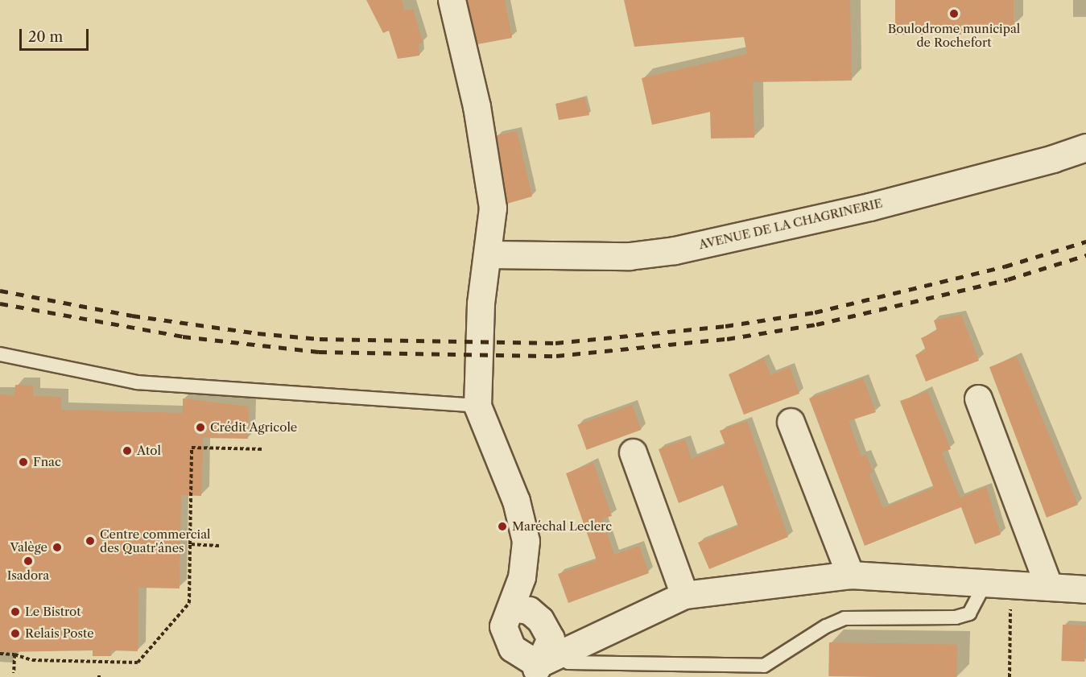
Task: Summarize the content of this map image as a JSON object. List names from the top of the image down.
{
  "streets": {
    "street": ["AVENUE DE LA CHAGRINERIE"]
  },
  "places": [
    "Boulodrome municipal de Rochefort",
    "Crédit Agricole",
    "Atol",
    "Fnac",
    "Maréchal Leclerc",
    "Centre commercial des Quatr'ânes",
    "Valège",
    "Isadora",
    "Le Bistrot",
    "Relais Poste"
  ],
  "scale_bar": "20 m"
}
